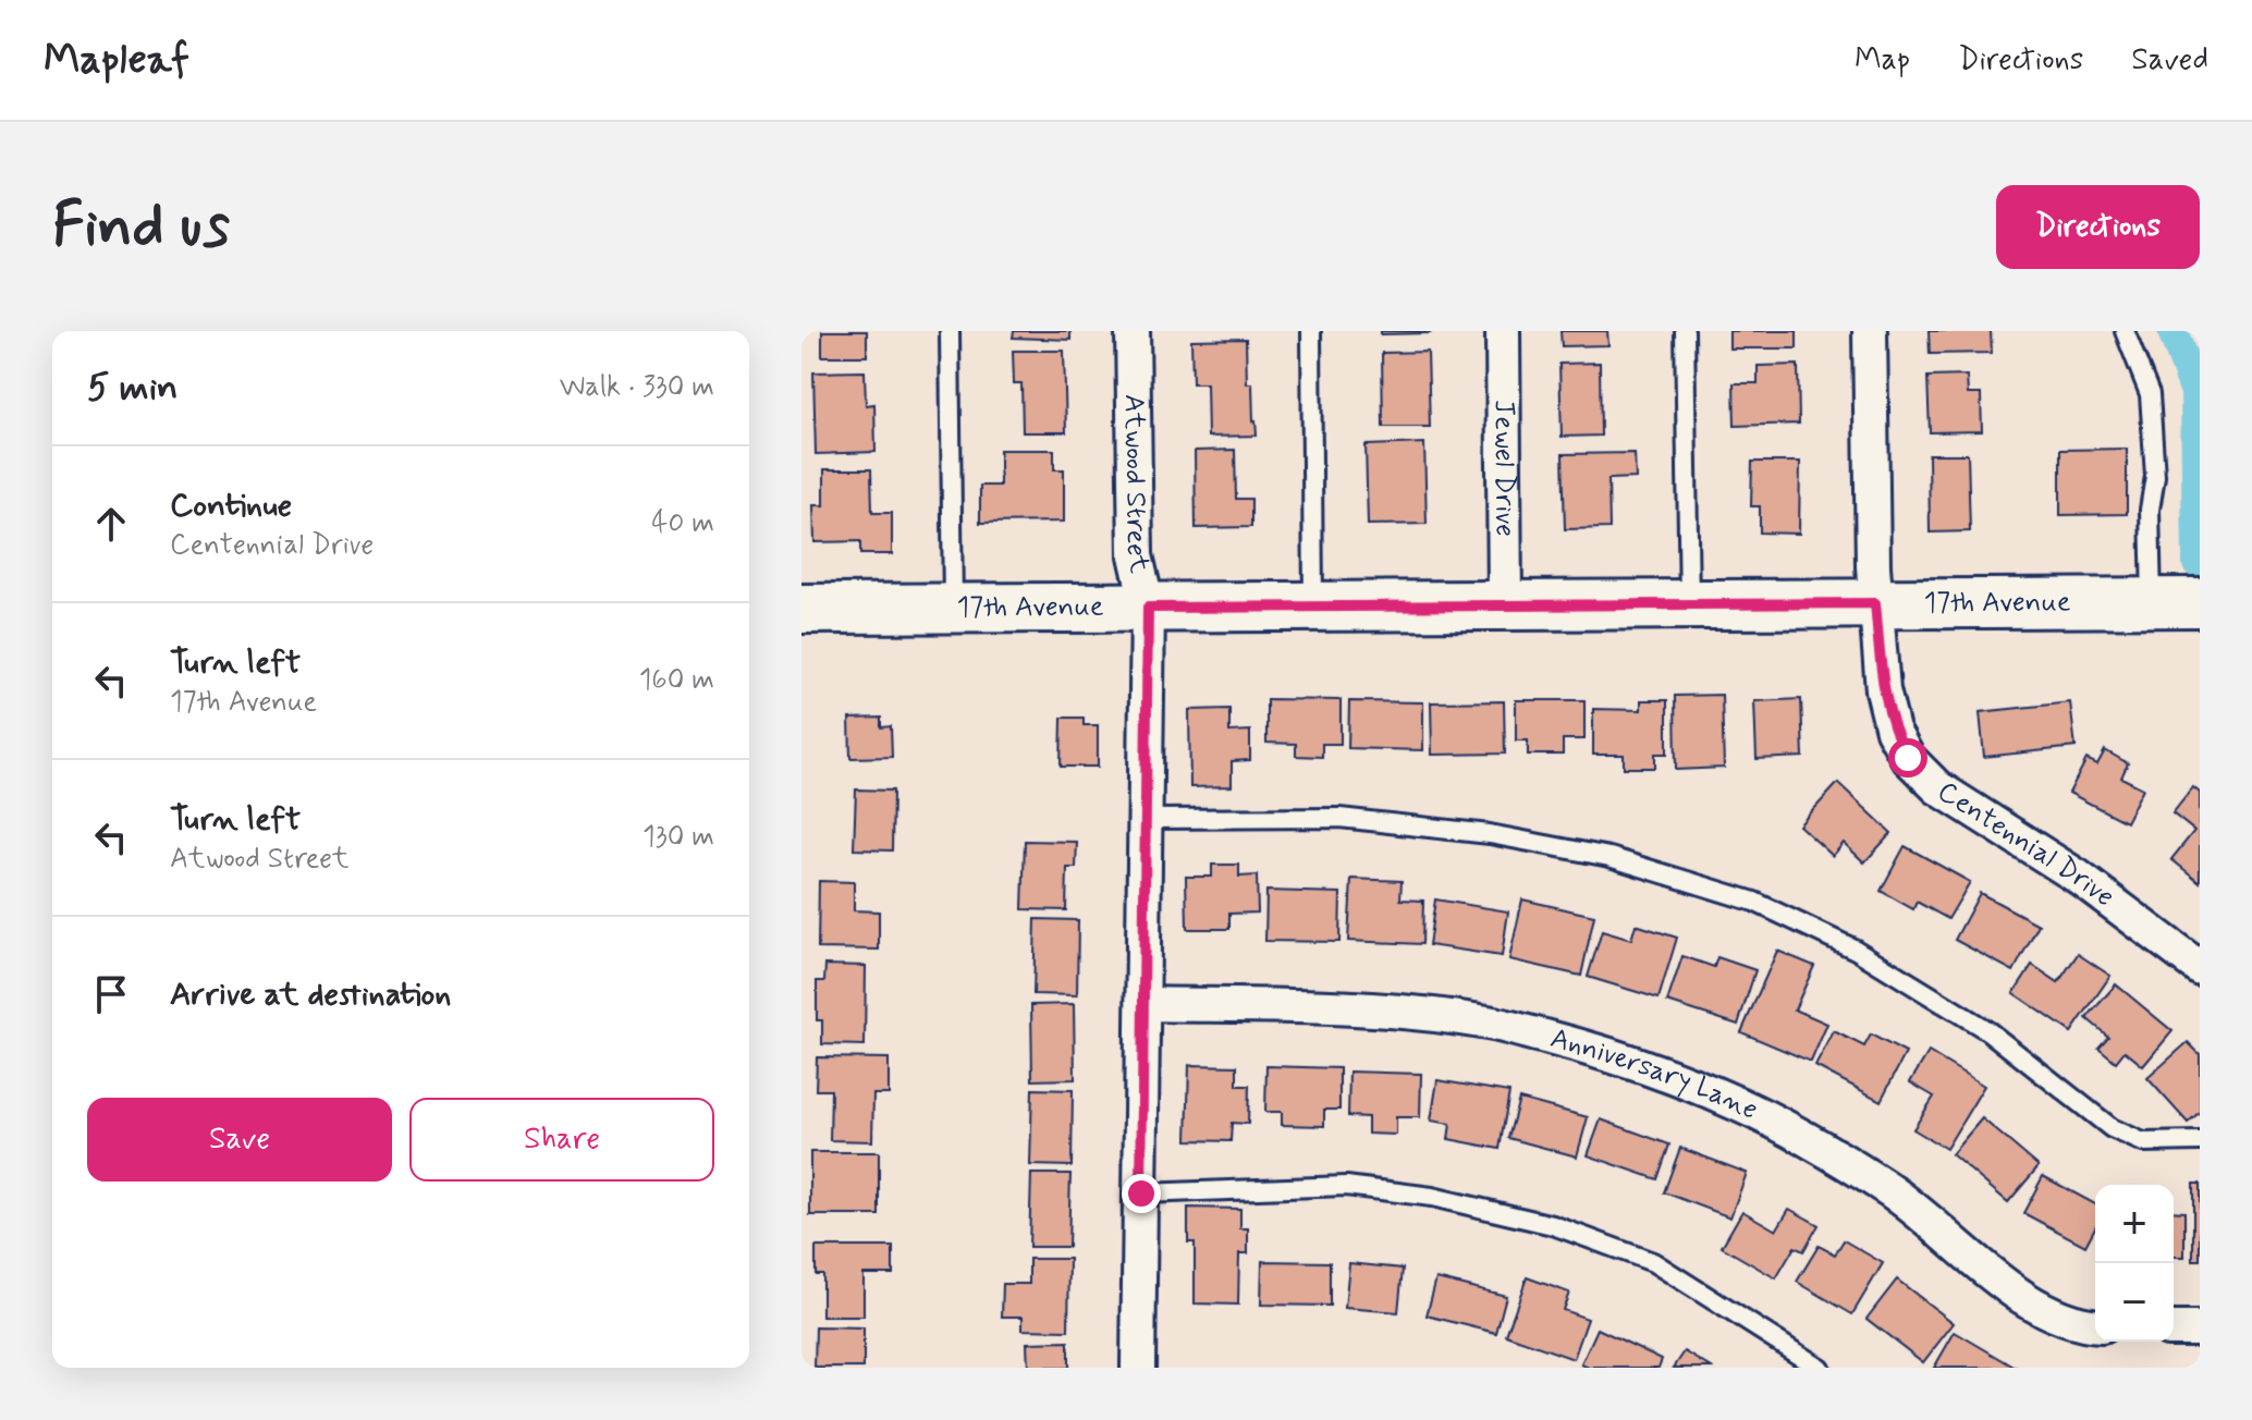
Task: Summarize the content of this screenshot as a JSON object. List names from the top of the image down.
{
  "streets": {
    "main road": ["17th Avenue"],
    "street": [
      "Jewel Drive",
      "Atwood Street",
      "Centennial Drive",
      "Anniversary Lane"
    ]
  },
  "crossings": [
    ["Jewel Drive", "17th Avenue"],
    ["Atwood Street", "17th Avenue"],
    ["Atwood Street", "Anniversary Lane"],
    ["17th Avenue", "Centennial Drive"]
  ],
  "page": {
    "header": "Mapleaf",
    "nav": ["Map", "Directions", "Saved"],
    "buttons": [
      "Directions",
      ["Save", "Share"]
    ],
    "title": "Find us",
    "heading": ["5 min", "Walk · 330 m"],
    "list": [
      ["Continue", "Centennial Drive", "40 m"],
      ["Turn left", "17th Avenue", "160 m"],
      ["Turn left", "Atwood Street", "130 m"],
      "Arrive at destination"
    ],
    "map_buttons": ["+", "−"]
  }
}
